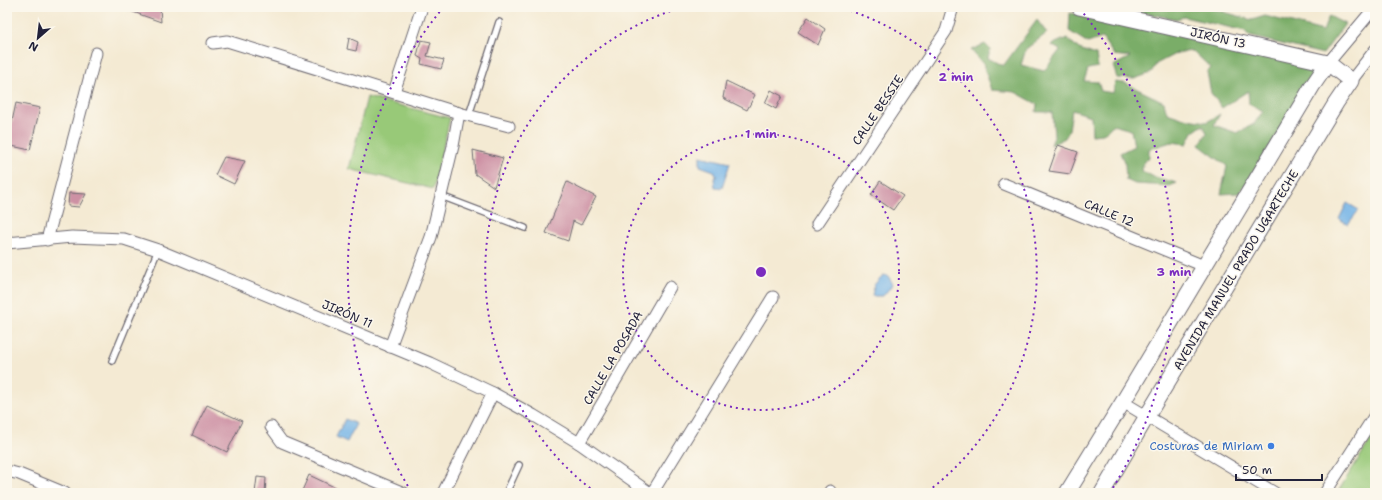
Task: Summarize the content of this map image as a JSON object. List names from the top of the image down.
{
  "streets": {
    "street": [
      "JIRÓN 13",
      "CALLE BESSIE",
      "CALLE 12",
      "AVENIDA MANUEL PRADO UGARTECHE",
      "JIRÓN 11",
      "CALLE LA POSADA"
    ]
  },
  "crossings": [
    ["JIRÓN 13", "AVENIDA MANUEL PRADO UGARTECHE"],
    ["JIRÓN 11", "CALLE LA POSADA"]
  ],
  "places": ["Costuras de Miriam"],
  "scale_bar": "50 m",
  "north": "bottom left",
  "rings": ["2 min", "1 min", "3 min"]
}
